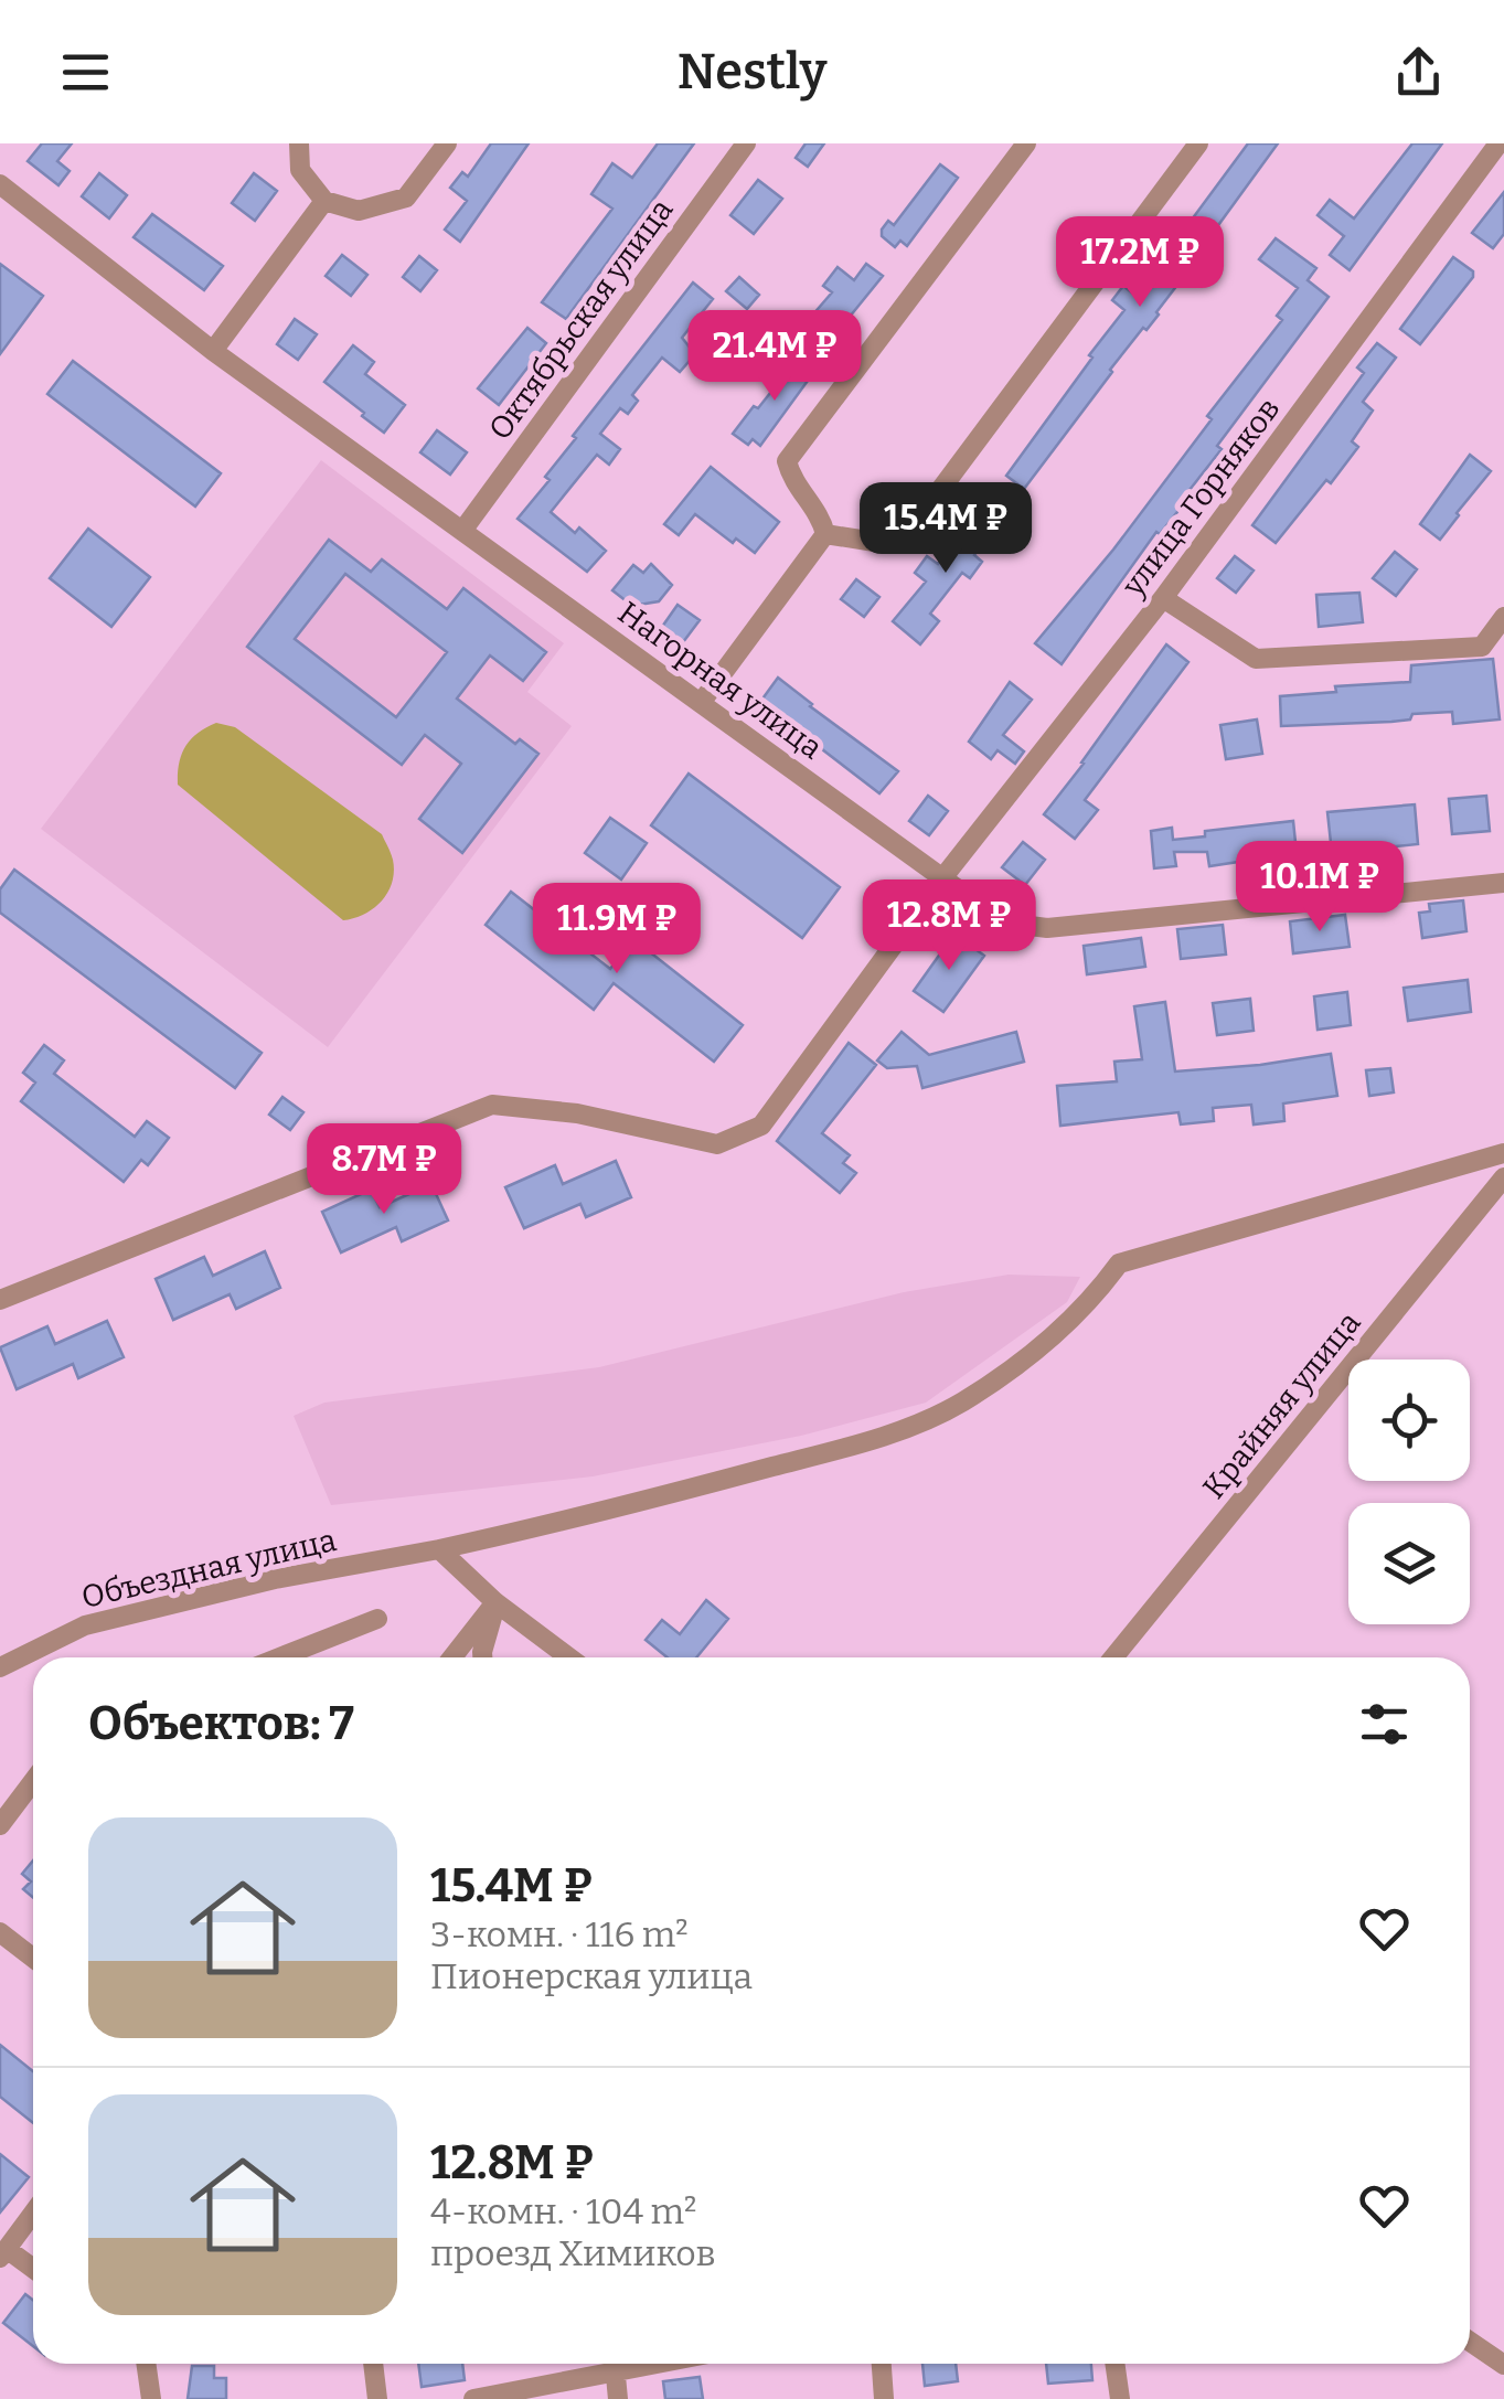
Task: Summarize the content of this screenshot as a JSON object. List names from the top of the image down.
{
  "streets": {
    "street": [
      "Октябрьская улица",
      "улица Горняков",
      "Нагорная улица",
      "Крайняя улица",
      "Объездная улица"
    ]
  },
  "crossings": [
    ["Октябрьская улица", "Нагорная улица"],
    ["улица Горняков", "Нагорная улица"]
  ],
  "page": {
    "header": "Nestly",
    "price": [
      "17.2M ₽",
      "21.4M ₽",
      "15.4M ₽",
      "10.1M ₽",
      "12.8M ₽",
      "11.9M ₽",
      "8.7M ₽"
    ],
    "heading": "Объектов: 7",
    "list": [
      {
        "name": "15.4M ₽",
        "note": "3-комн. · 116 m² · Пионерская улица"
      },
      {
        "name": "12.8M ₽",
        "note": "4-комн. · 104 m² · проезд Химиков"
      }
    ]
  }
}
